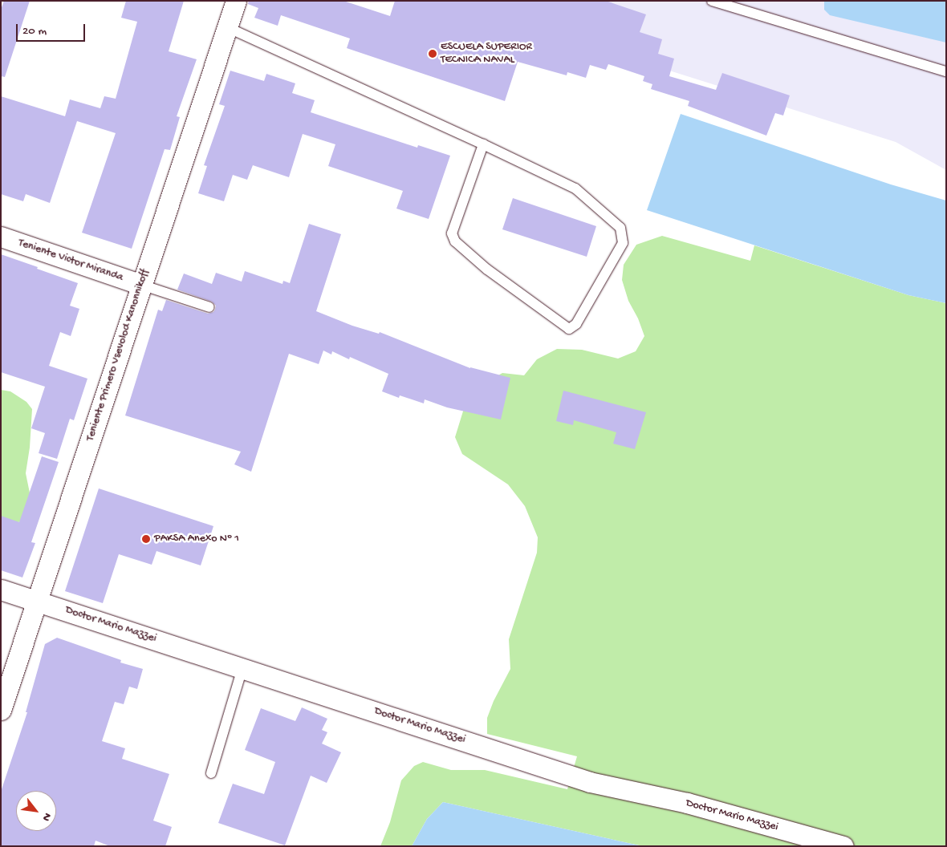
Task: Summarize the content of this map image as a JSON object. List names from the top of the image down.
{
  "streets": {
    "street": ["Teniente Victor Miranda", "Teniente Primero Vsevolod Kanonnikoff", "Doctor Mario Mazzei"]
  },
  "crossings": [
    ["Teniente Victor Miranda", "Teniente Primero Vsevolod Kanonnikoff"],
    ["Teniente Primero Vsevolod Kanonnikoff", "Doctor Mario Mazzei"]
  ],
  "places": ["ESCUELA SUPERIOR TECNICA NAVAL", "PAKSA Anexo Nº 1"],
  "scale_bar": "20 m",
  "north": "bottom right"
}
